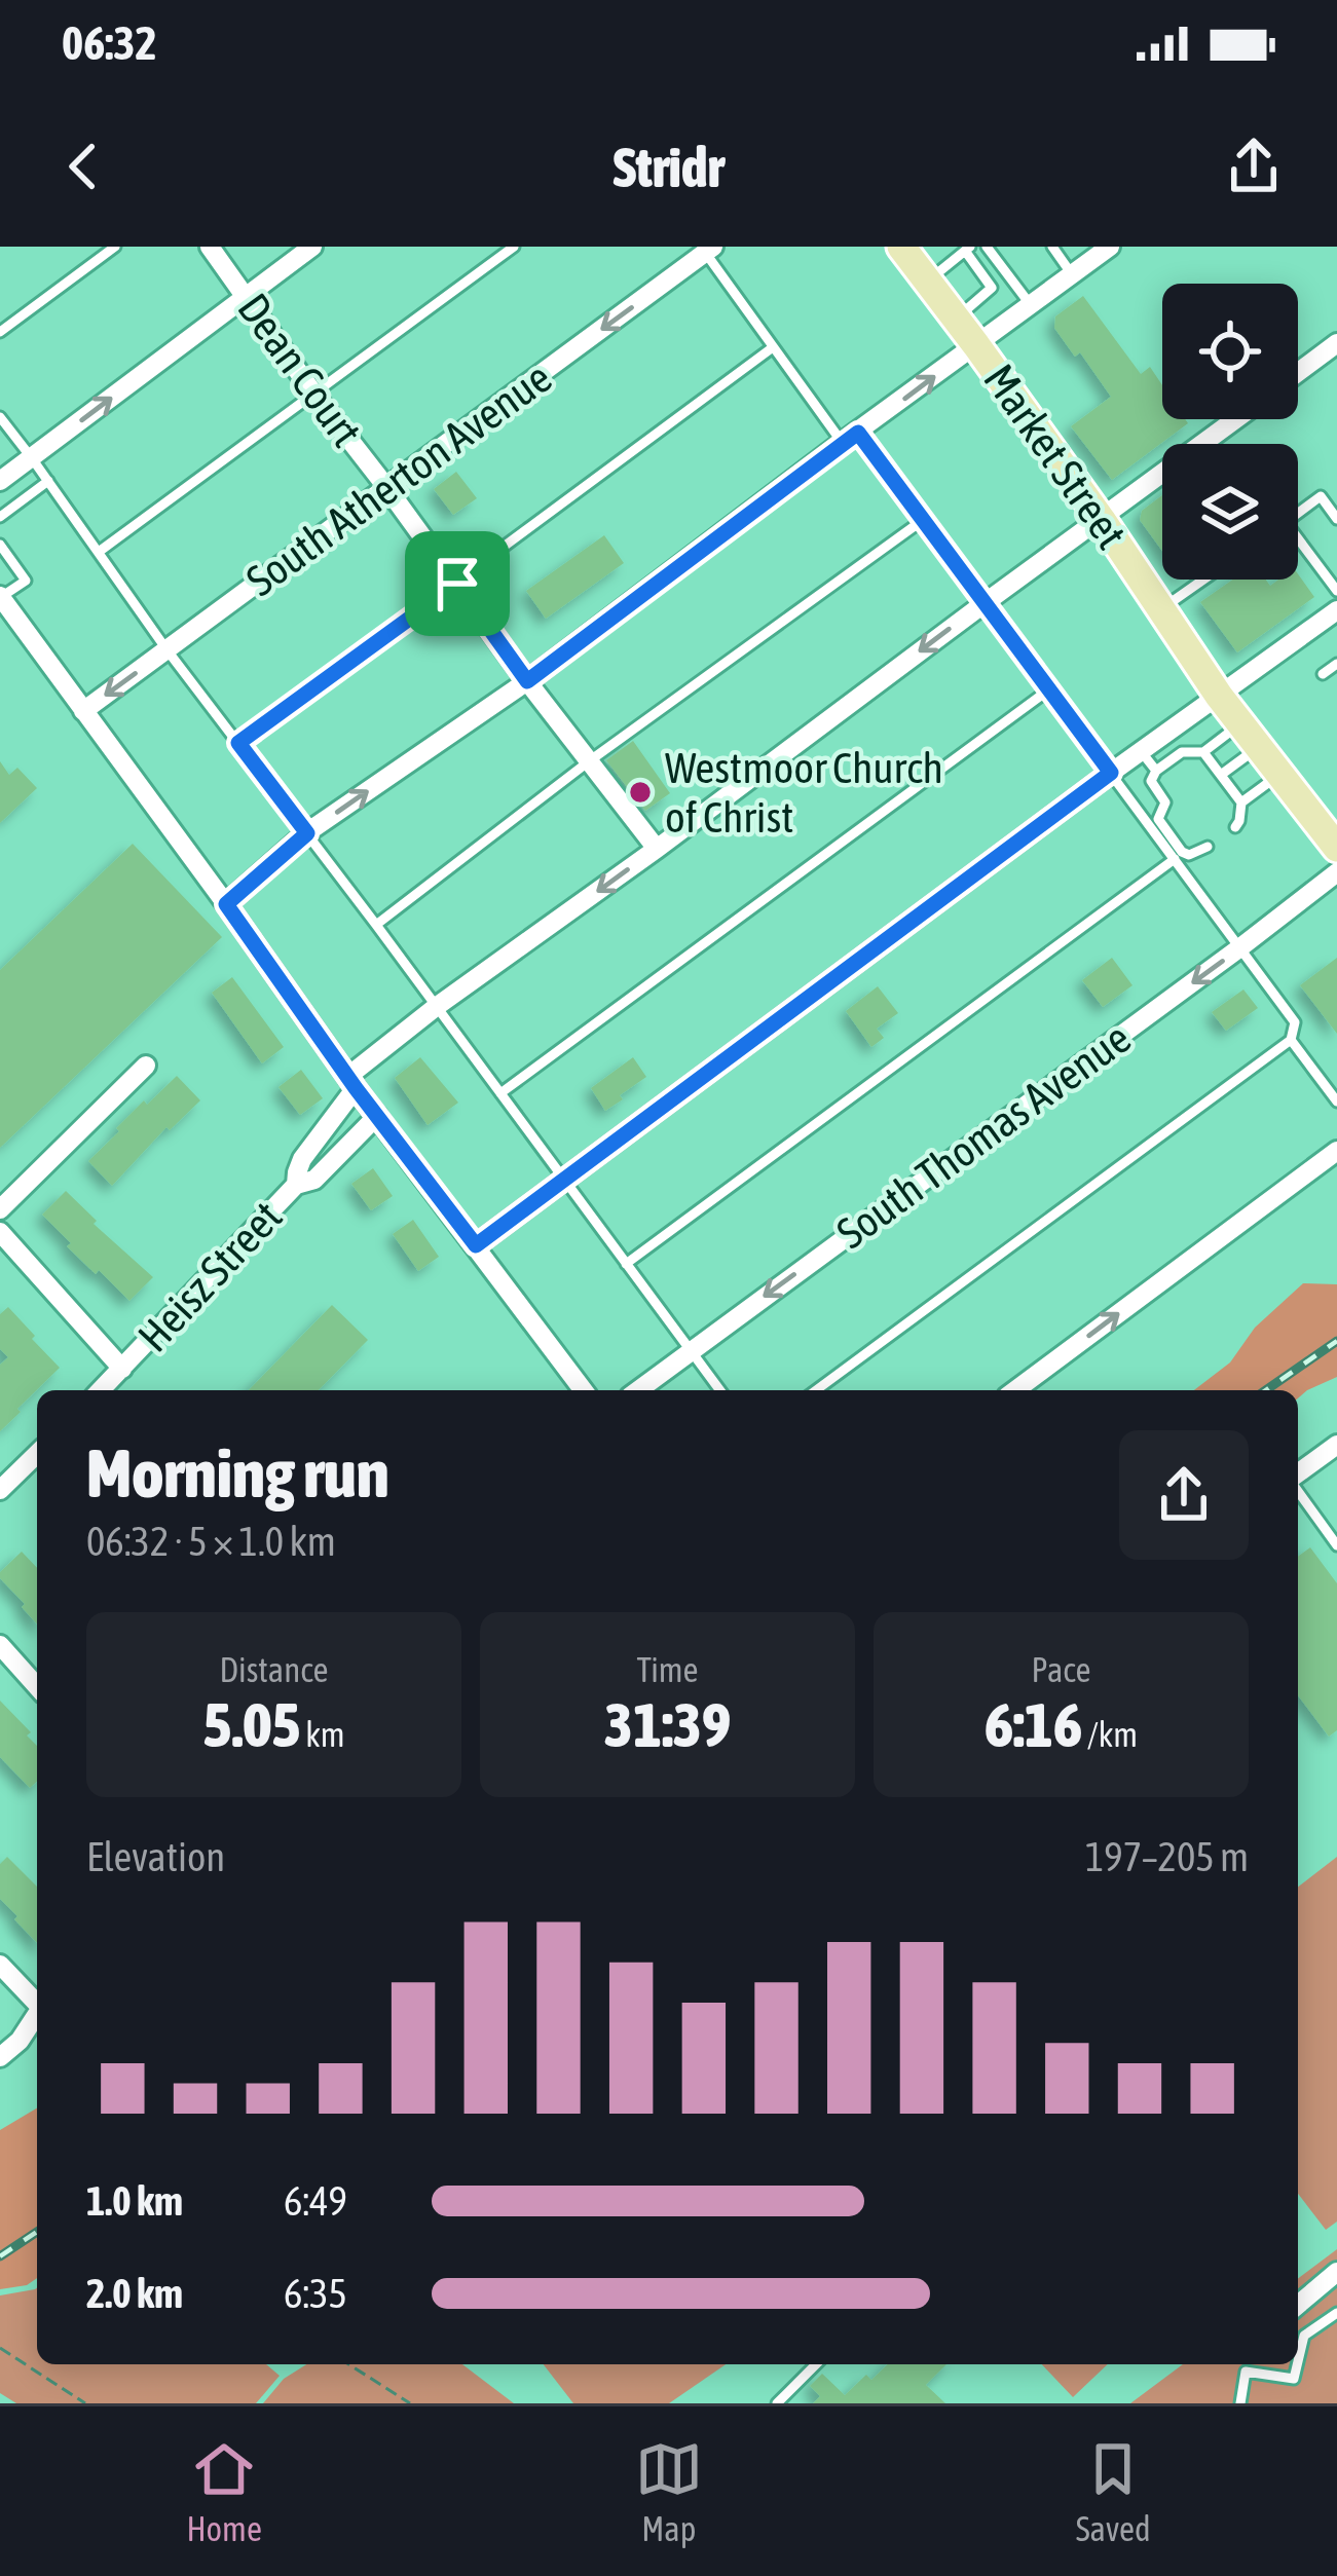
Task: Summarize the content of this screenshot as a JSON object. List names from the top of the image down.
{
  "streets": {
    "main road": ["Market Street"],
    "street": [
      "Dean Court",
      "South Atherton Avenue",
      "South Thomas Avenue",
      "Heisz Street"
    ]
  },
  "crossings": [
    ["Dean Court", "South Atherton Avenue"],
    ["Dean Court", "Heisz Street"],
    ["Market Street", "Heisz Street"]
  ],
  "one_way": ["South Atherton Avenue", "South Thomas Avenue", "Heisz Street"],
  "places": ["Westmoor Church of Christ"],
  "page": {
    "status": "06:32",
    "header": "Stridr",
    "heading": ["Morning run", "06:32 · 5 × 1.0 km"],
    "stats": [
      ["Distance", "5.05 km"],
      ["Time", "31:39"],
      ["Pace", "6:16 /km"]
    ],
    "chart": ["Elevation", "197–205 m"],
    "list": [
      {
        "name": "1.0 km",
        "note": "6:49"
      },
      {
        "name": "2.0 km",
        "note": "6:35"
      }
    ],
    "tabs": ["Home", "Map", "Saved"]
  }
}
